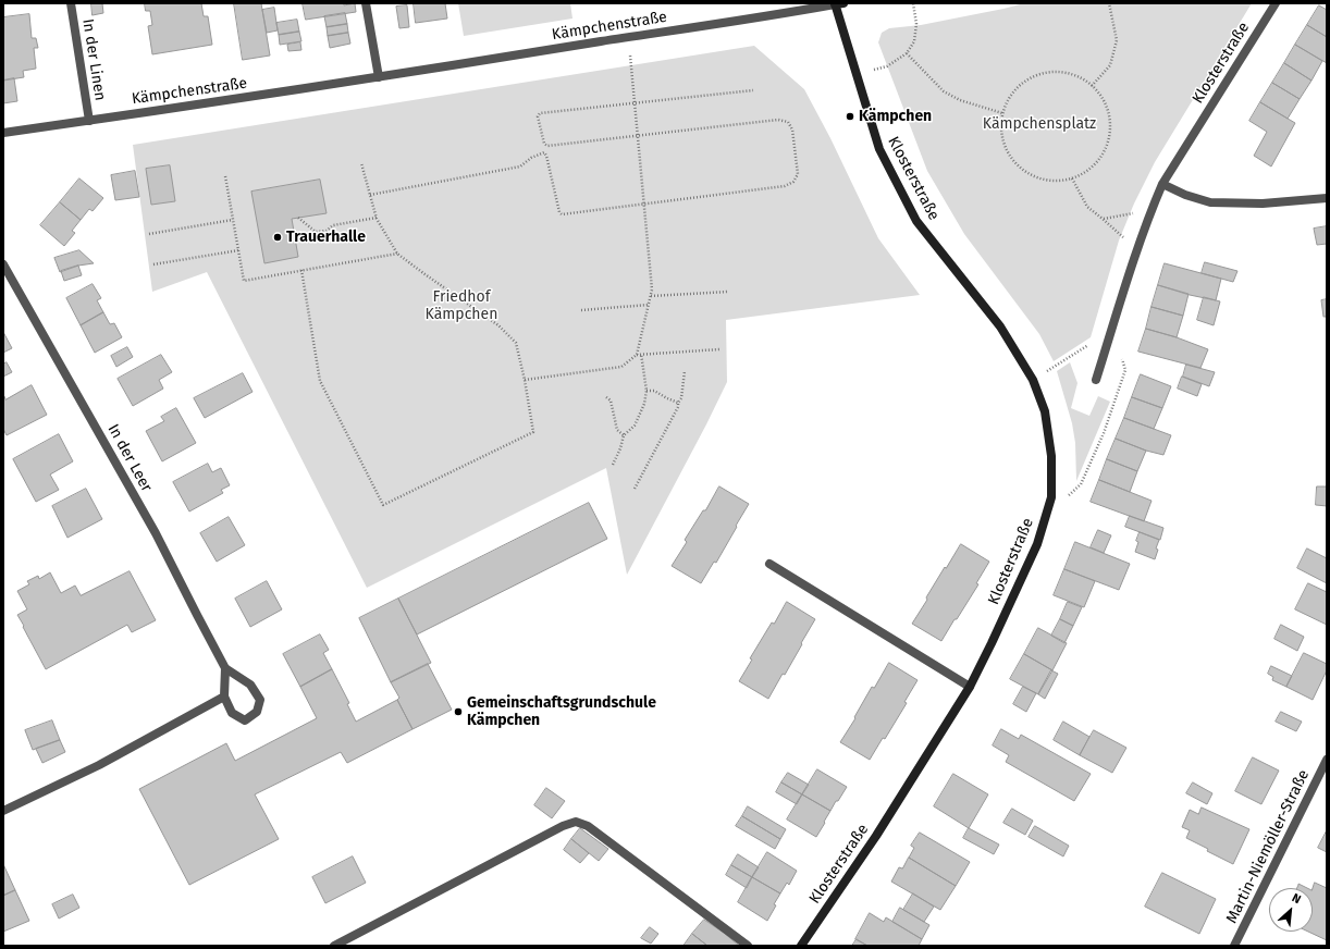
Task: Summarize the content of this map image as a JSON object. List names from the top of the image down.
{
  "streets": {
    "main road": ["Klosterstraße"],
    "street": [
      "Kämpchenstraße",
      "In der Linen",
      "In der Leer",
      "Martin-Niemöller-Straße"
    ]
  },
  "crossings": [
    ["Kämpchenstraße", "In der Linen"],
    ["Kämpchenstraße", "Klosterstraße"]
  ],
  "parks": ["Kämpchensplatz", "Friedhof Kämpchen"],
  "places": ["Kämpchen", "Trauerhalle", "Gemeinschaftsgrundschule Kämpchen"],
  "north": "top right"
}
